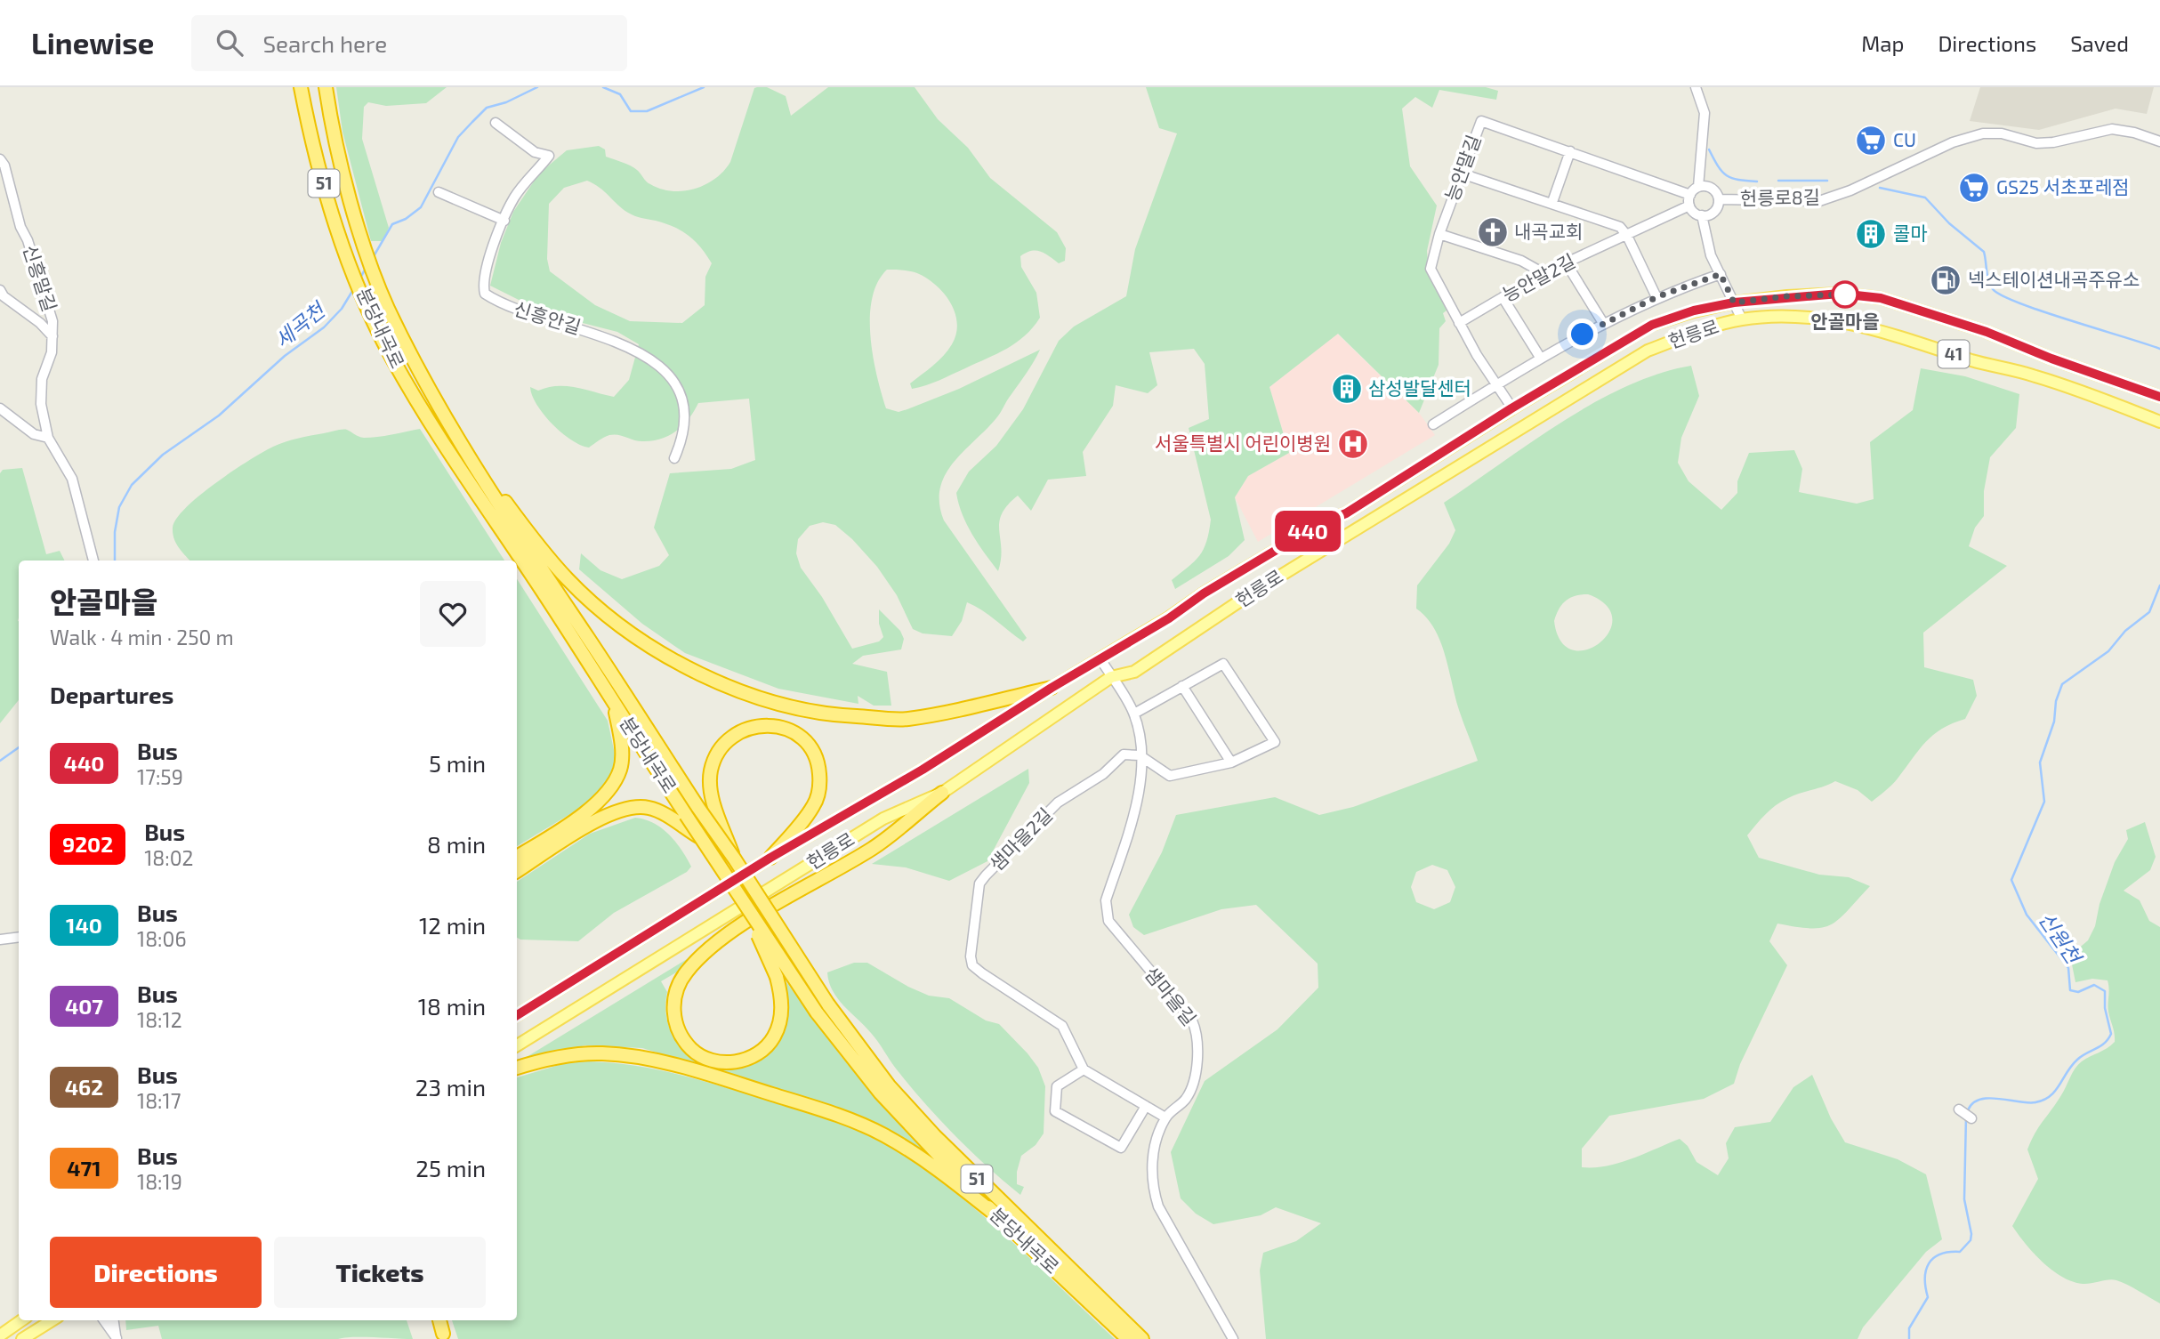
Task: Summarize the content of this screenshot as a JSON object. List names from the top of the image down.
{
  "streets": {
    "highway": ["51", "분당내곡로"],
    "main road": ["헌릉로", "41"],
    "street": [
      "능안말길",
      "헌릉로8길",
      "신흥말길",
      "능안말2길",
      "신흥안길",
      "샘마을2길",
      "샘마을길"
    ]
  },
  "crossings": [
    ["능안말길", "헌릉로8길"],
    ["능안말길", "능안말2길"],
    ["능안말길", "헌릉로"],
    ["헌릉로8길", "능안말2길"],
    ["헌릉로", "샘마을길"],
    ["샘마을2길", "샘마을길"]
  ],
  "water": ["세곡천", "신원천"],
  "places": {
    "supermarket": ["CU", "GS25 서초포레점"],
    "church": ["내곡교회"],
    "building": ["콜마", "삼성발달센터"],
    "fuel station": ["넥스테이션내곡주유소"],
    "other": ["안골마을"],
    "hospital": ["서울특별시 어린이병원"]
  },
  "lines": ["bus line 440"],
  "page": {
    "header": "Linewise",
    "search": "Search here",
    "nav": ["Map", "Directions", "Saved"],
    "on_map": "440",
    "heading": [
      ["안골마을", "Walk · 4 min · 250 m"],
      "Departures"
    ],
    "list": [
      {
        "mark": "440",
        "name": "Bus",
        "note": "17:59",
        "value": "5 min"
      },
      {
        "mark": "9202",
        "name": "Bus",
        "note": "18:02",
        "value": "8 min"
      },
      {
        "mark": "140",
        "name": "Bus",
        "note": "18:06",
        "value": "12 min"
      },
      {
        "mark": "407",
        "name": "Bus",
        "note": "18:12",
        "value": "18 min"
      },
      {
        "mark": "462",
        "name": "Bus",
        "note": "18:17",
        "value": "23 min"
      },
      {
        "mark": "471",
        "name": "Bus",
        "note": "18:19",
        "value": "25 min"
      }
    ],
    "buttons": ["Directions", "Tickets"]
  }
}
